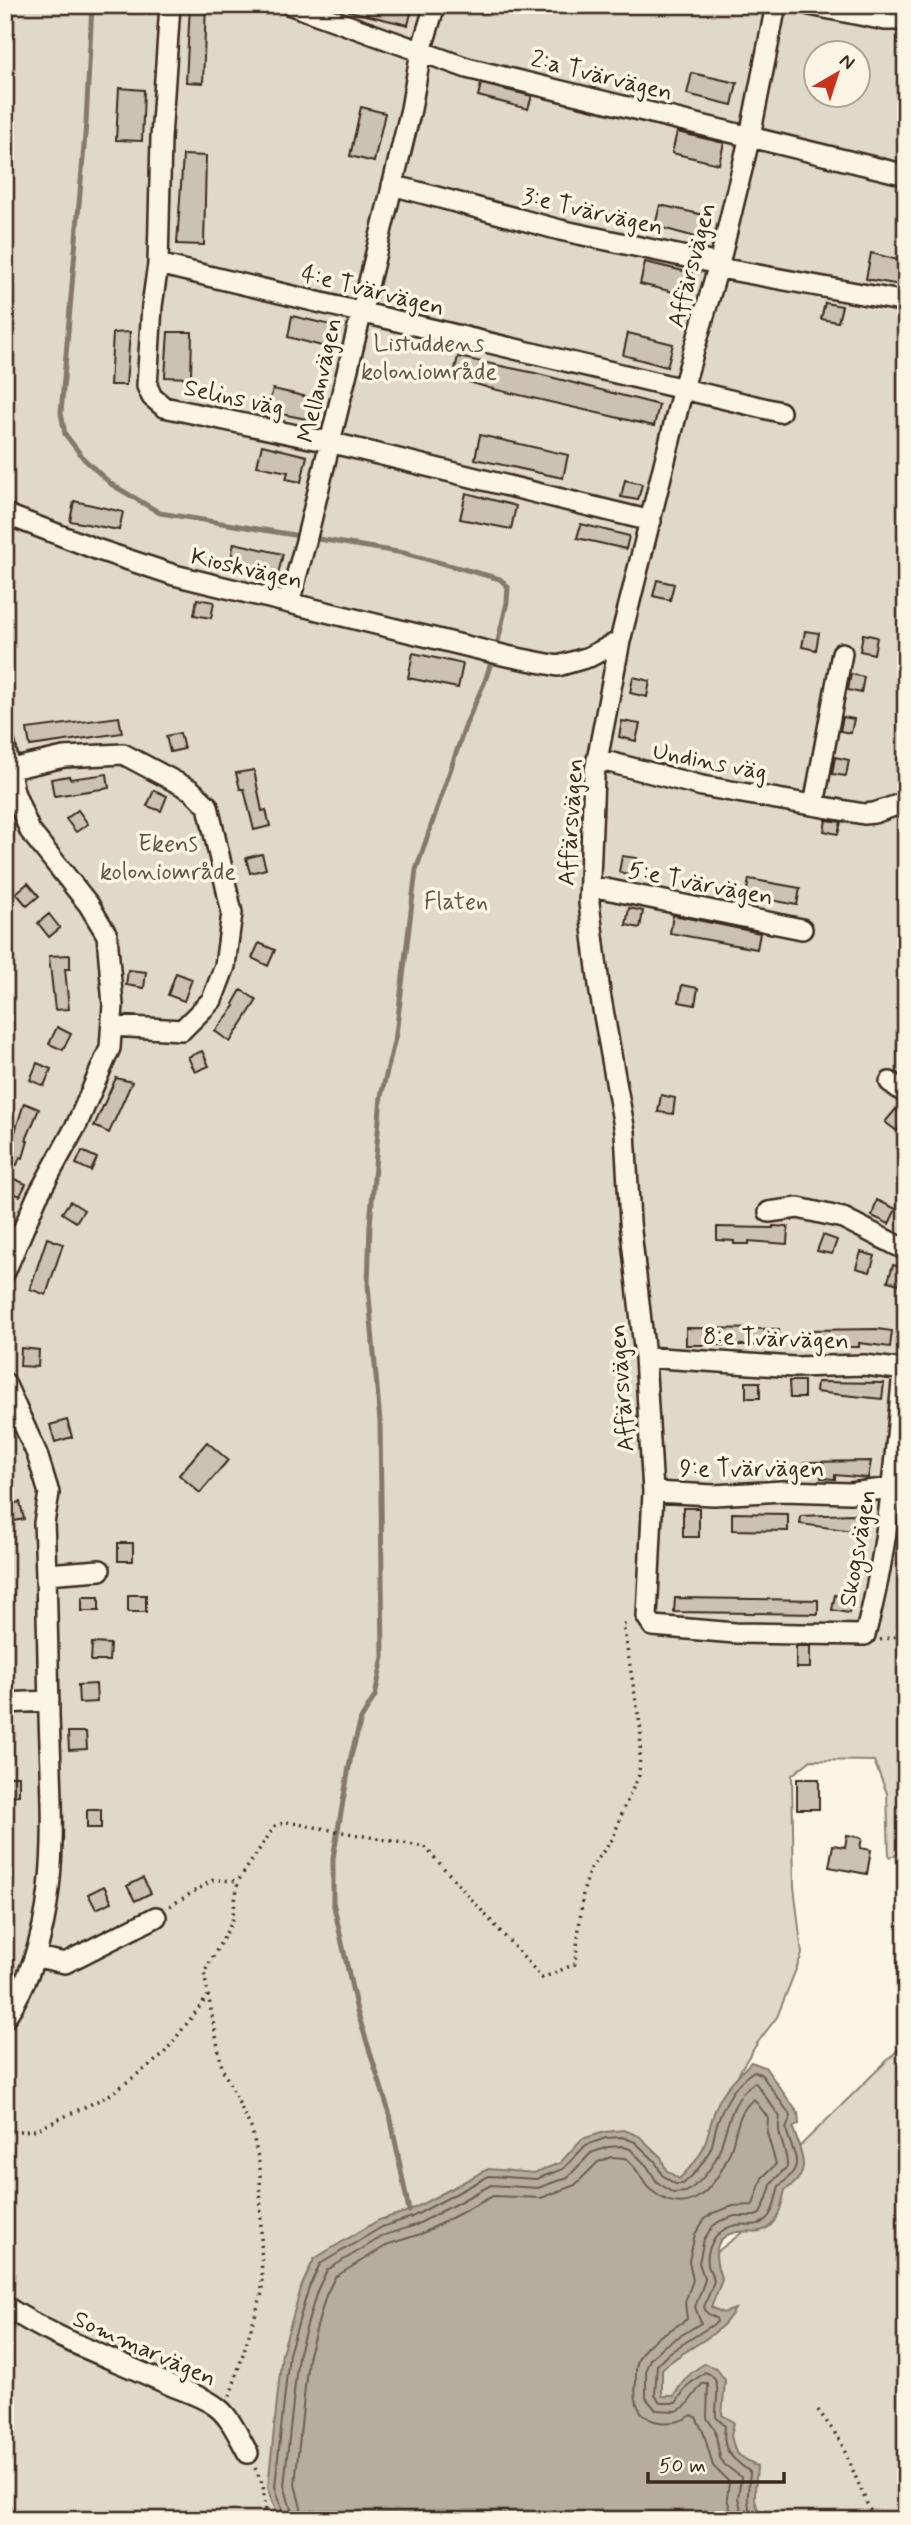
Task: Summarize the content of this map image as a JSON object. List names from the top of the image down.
{
  "streets": {
    "lane": [
      "2:a Tvärvägen",
      "3:e Tvärvägen",
      "Affärsvägen",
      "4:e Tvärvägen",
      "Mellanvägen",
      "Selins väg",
      "Kioskvägen",
      "Undins väg",
      "5:e Tvärvägen",
      "8:e Tvärvägen",
      "9:e Tvärvägen",
      "Skogsvägen",
      "Sommarvägen"
    ]
  },
  "crossings": [
    ["2:a Tvärvägen", "Affärsvägen"],
    ["2:a Tvärvägen", "Mellanvägen"],
    ["3:e Tvärvägen", "Affärsvägen"],
    ["3:e Tvärvägen", "Mellanvägen"],
    ["Affärsvägen", "4:e Tvärvägen"],
    ["Affärsvägen", "Selins väg"],
    ["Affärsvägen", "Kioskvägen"],
    ["Affärsvägen", "Undins väg"],
    ["Affärsvägen", "5:e Tvärvägen"],
    ["Affärsvägen", "8:e Tvärvägen"],
    ["Affärsvägen", "9:e Tvärvägen"],
    ["Affärsvägen", "Skogsvägen"],
    ["4:e Tvärvägen", "Mellanvägen"],
    ["4:e Tvärvägen", "Selins väg"],
    ["Mellanvägen", "Selins väg"],
    ["Mellanvägen", "Kioskvägen"],
    ["8:e Tvärvägen", "Skogsvägen"],
    ["9:e Tvärvägen", "Skogsvägen"]
  ],
  "parks": ["Listuddens koloniområde", "Ekens koloniområde", "Flaten"],
  "scale_bar": "50 m",
  "north": "top right"
}
